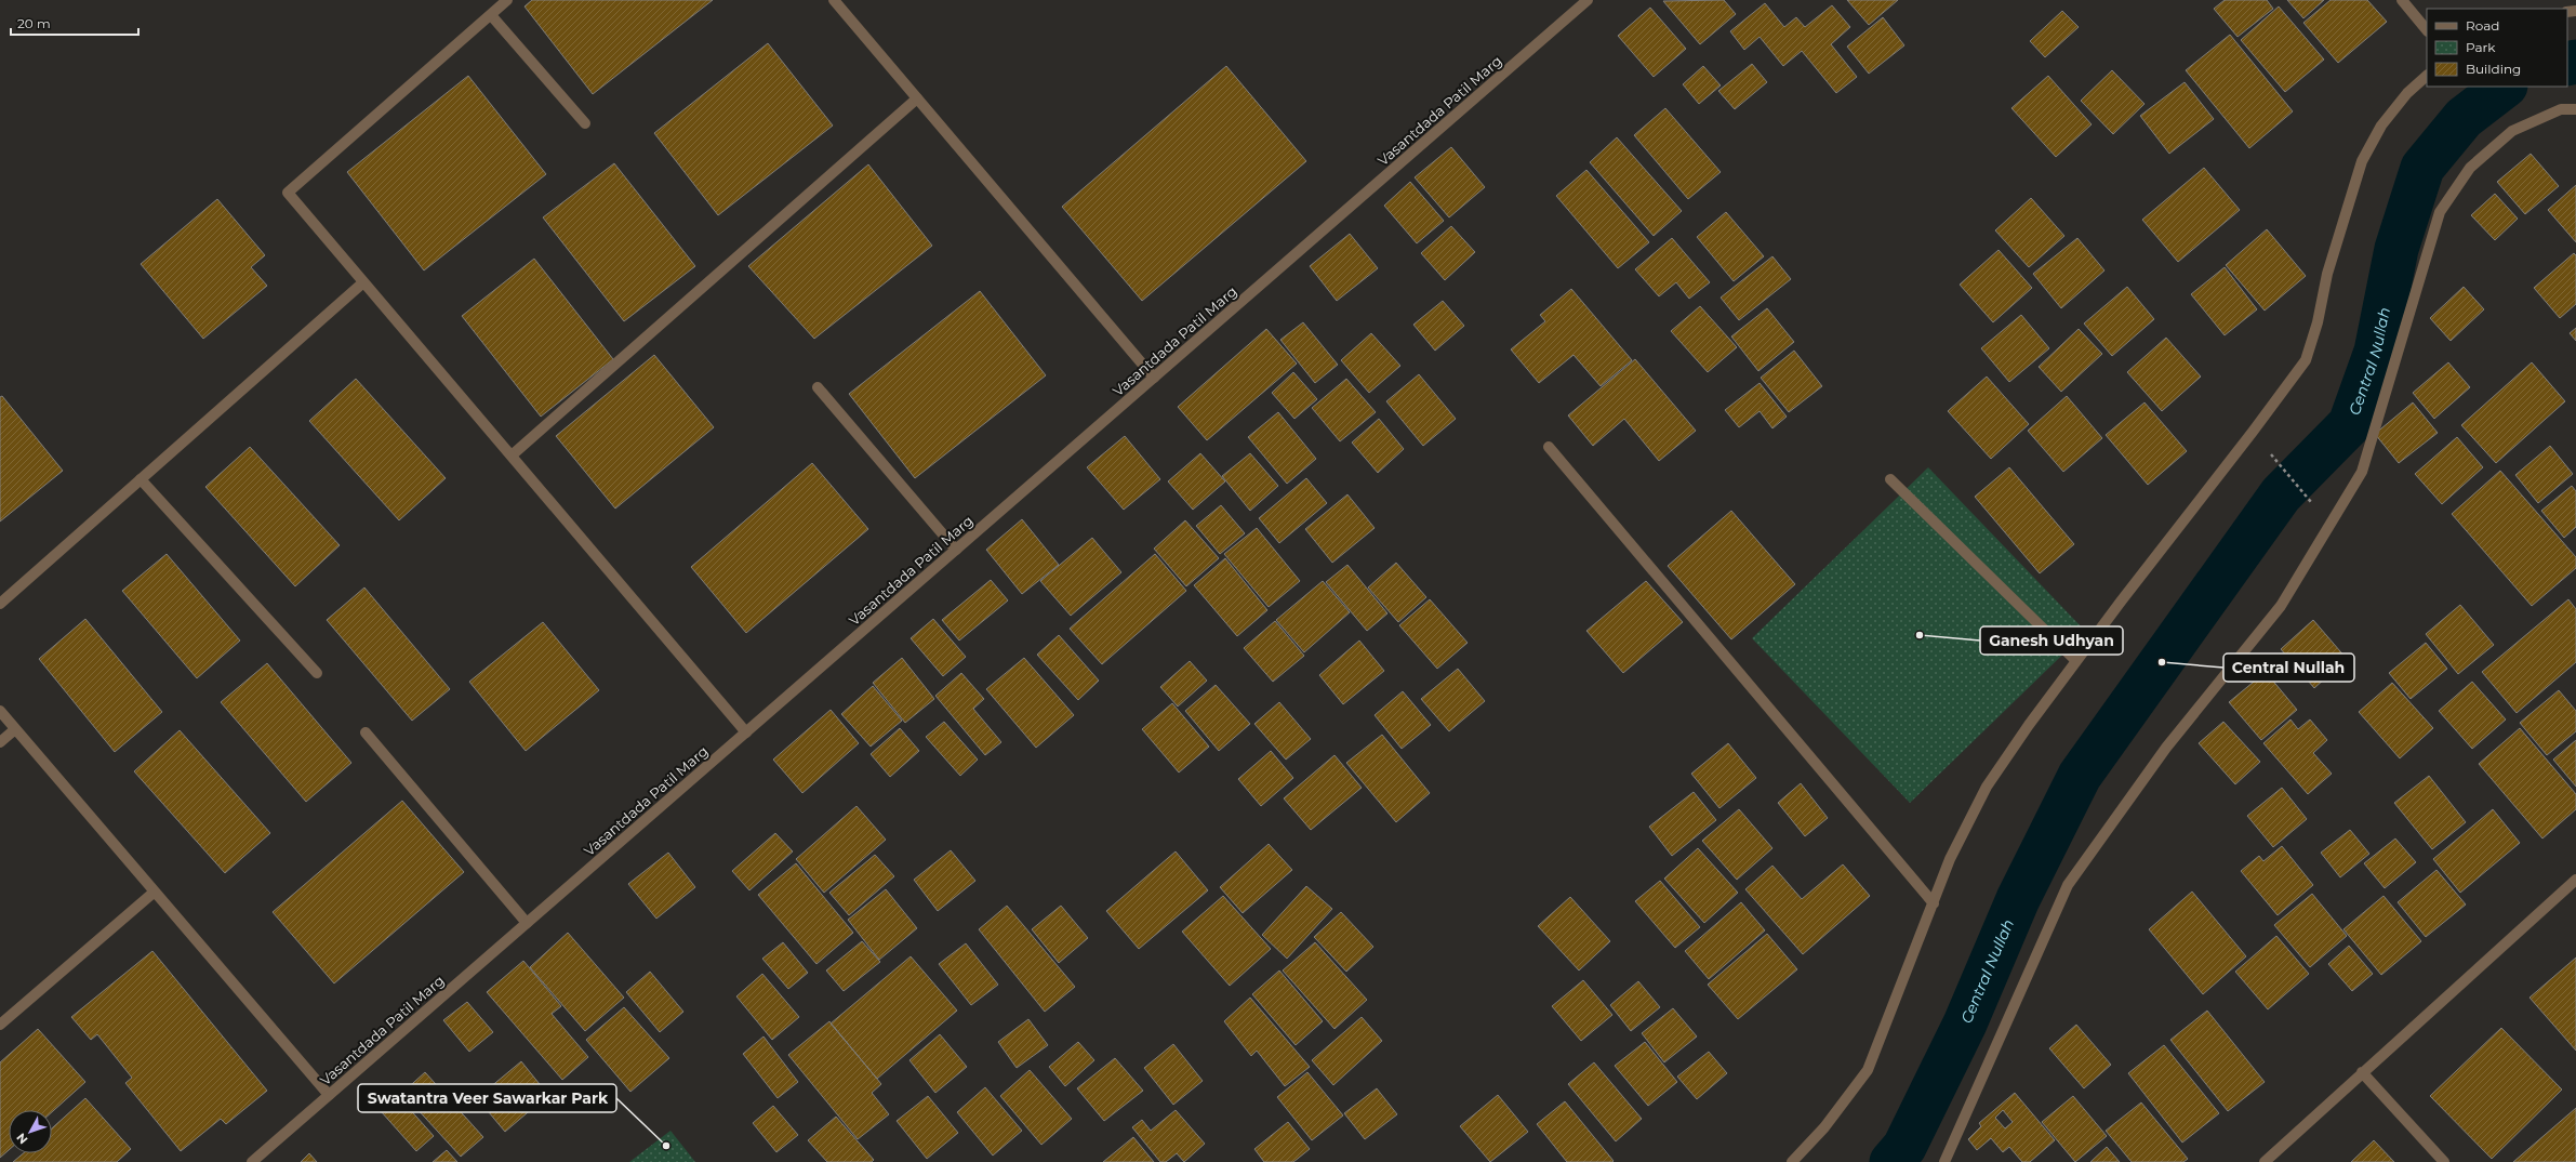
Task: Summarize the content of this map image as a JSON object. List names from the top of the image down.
{
  "streets": {
    "street": ["Vasantdada Patil Marg"]
  },
  "water": ["Central Nullah"],
  "places": ["Ganesh Udhyan", "Central Nullah", "Swatantra Veer Sawarkar Park"],
  "legend": ["Road", "Park", "Building"],
  "scale_bar": "20 m",
  "north": "bottom left"
}
